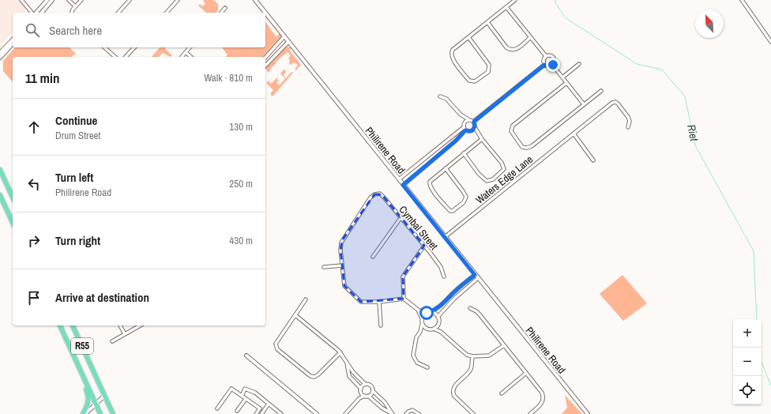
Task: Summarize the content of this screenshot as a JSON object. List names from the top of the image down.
{
  "streets": {
    "main road": ["R55"],
    "street": ["Philirene Road", "Waters Edge Lane", "Cymbal Street"]
  },
  "crossings": [
    ["Philirene Road", "Waters Edge Lane"]
  ],
  "water": ["Riet"],
  "north": "top left",
  "page": {
    "search": "Search here",
    "heading": ["11 min", "Walk · 810 m"],
    "list": [
      ["Continue", "Drum Street", "130 m"],
      ["Turn left", "Philirene Road", "250 m"],
      ["Turn right", "430 m"],
      "Arrive at destination"
    ],
    "map_buttons": ["+", "−"]
  }
}
